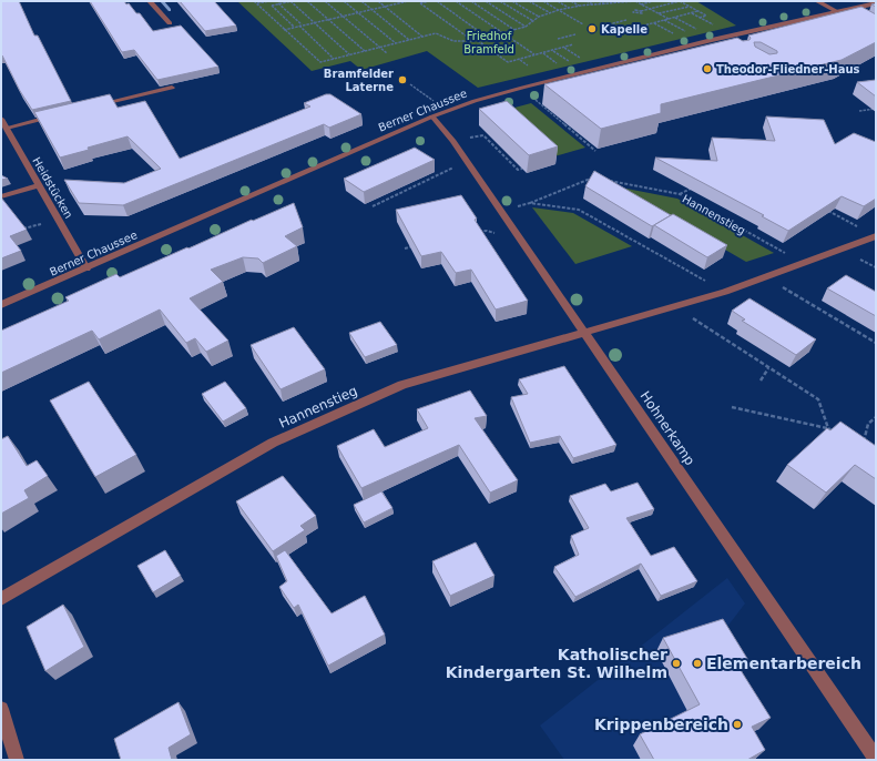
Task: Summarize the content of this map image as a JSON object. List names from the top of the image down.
{
  "streets": {
    "street": [
      "Berner Chaussee",
      "Heidstücken",
      "Hannenstieg",
      "Hohnerkamp"
    ]
  },
  "crossings": [
    ["Berner Chaussee", "Heidstücken"],
    ["Berner Chaussee", "Hohnerkamp"],
    ["Hannenstieg", "Hohnerkamp"]
  ],
  "parks": ["Friedhof Bramfeld"],
  "places": [
    "Kapelle",
    "Theodor-Fliedner-Haus",
    "Bramfelder Laterne",
    "Katholischer Kindergarten St. Wilhelm",
    "Elementarbereich",
    "Krippenbereich"
  ]
}
